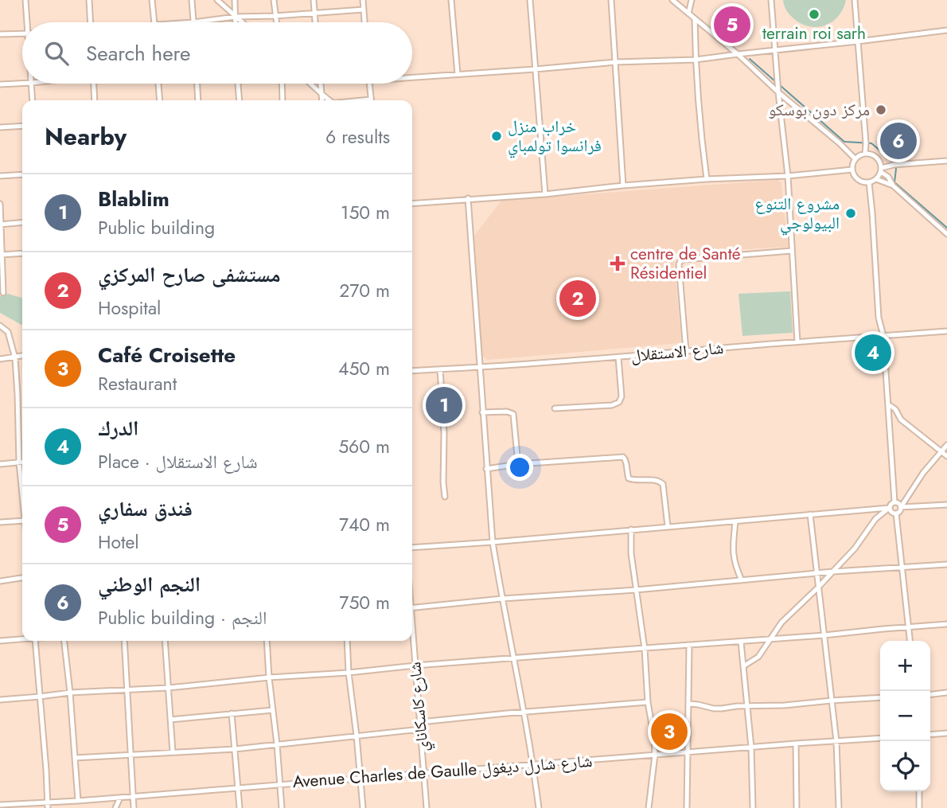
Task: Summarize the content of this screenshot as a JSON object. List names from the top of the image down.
{
  "streets": {
    "street": ["شارع الاستقلال", "شارع كاسكاناي", "Avenue Charles de Gaulle شارع شارل ديغول"]
  },
  "crossings": [
    ["شارع كاسكاناي", "Avenue Charles de Gaulle شارع شارل ديغول"]
  ],
  "places": {
    "other": [
      "terrain roi sarh",
      "مركز دون بوسكو",
      "خراب منزل فرانسوا تولمباي",
      "مشروع التنوع البيولوجي"
    ],
    "health": ["centre de Santé Résidentiel"]
  },
  "page": {
    "pins": [
      "5",
      "6",
      "2",
      "4",
      "1",
      "3"
    ],
    "search": "Search here",
    "heading": ["Nearby", "6 results"],
    "list": [
      {
        "mark": "1",
        "name": "Blablim",
        "note": "Public building",
        "value": "150 m"
      },
      {
        "mark": "2",
        "name": "مستشفى صارح المركزي",
        "note": "Hospital",
        "value": "270 m"
      },
      {
        "mark": "3",
        "name": "Café Croisette",
        "note": "Restaurant",
        "value": "450 m"
      },
      {
        "mark": "4",
        "name": "الدرك",
        "note": "Place · شارع الاستقلال",
        "value": "560 m"
      },
      {
        "mark": "5",
        "name": "فندق سفاري",
        "note": "Hotel",
        "value": "740 m"
      },
      {
        "mark": "6",
        "name": "النجم الوطني",
        "note": "Public building · النجم",
        "value": "750 m"
      }
    ],
    "map_buttons": ["+", "−"]
  }
}
